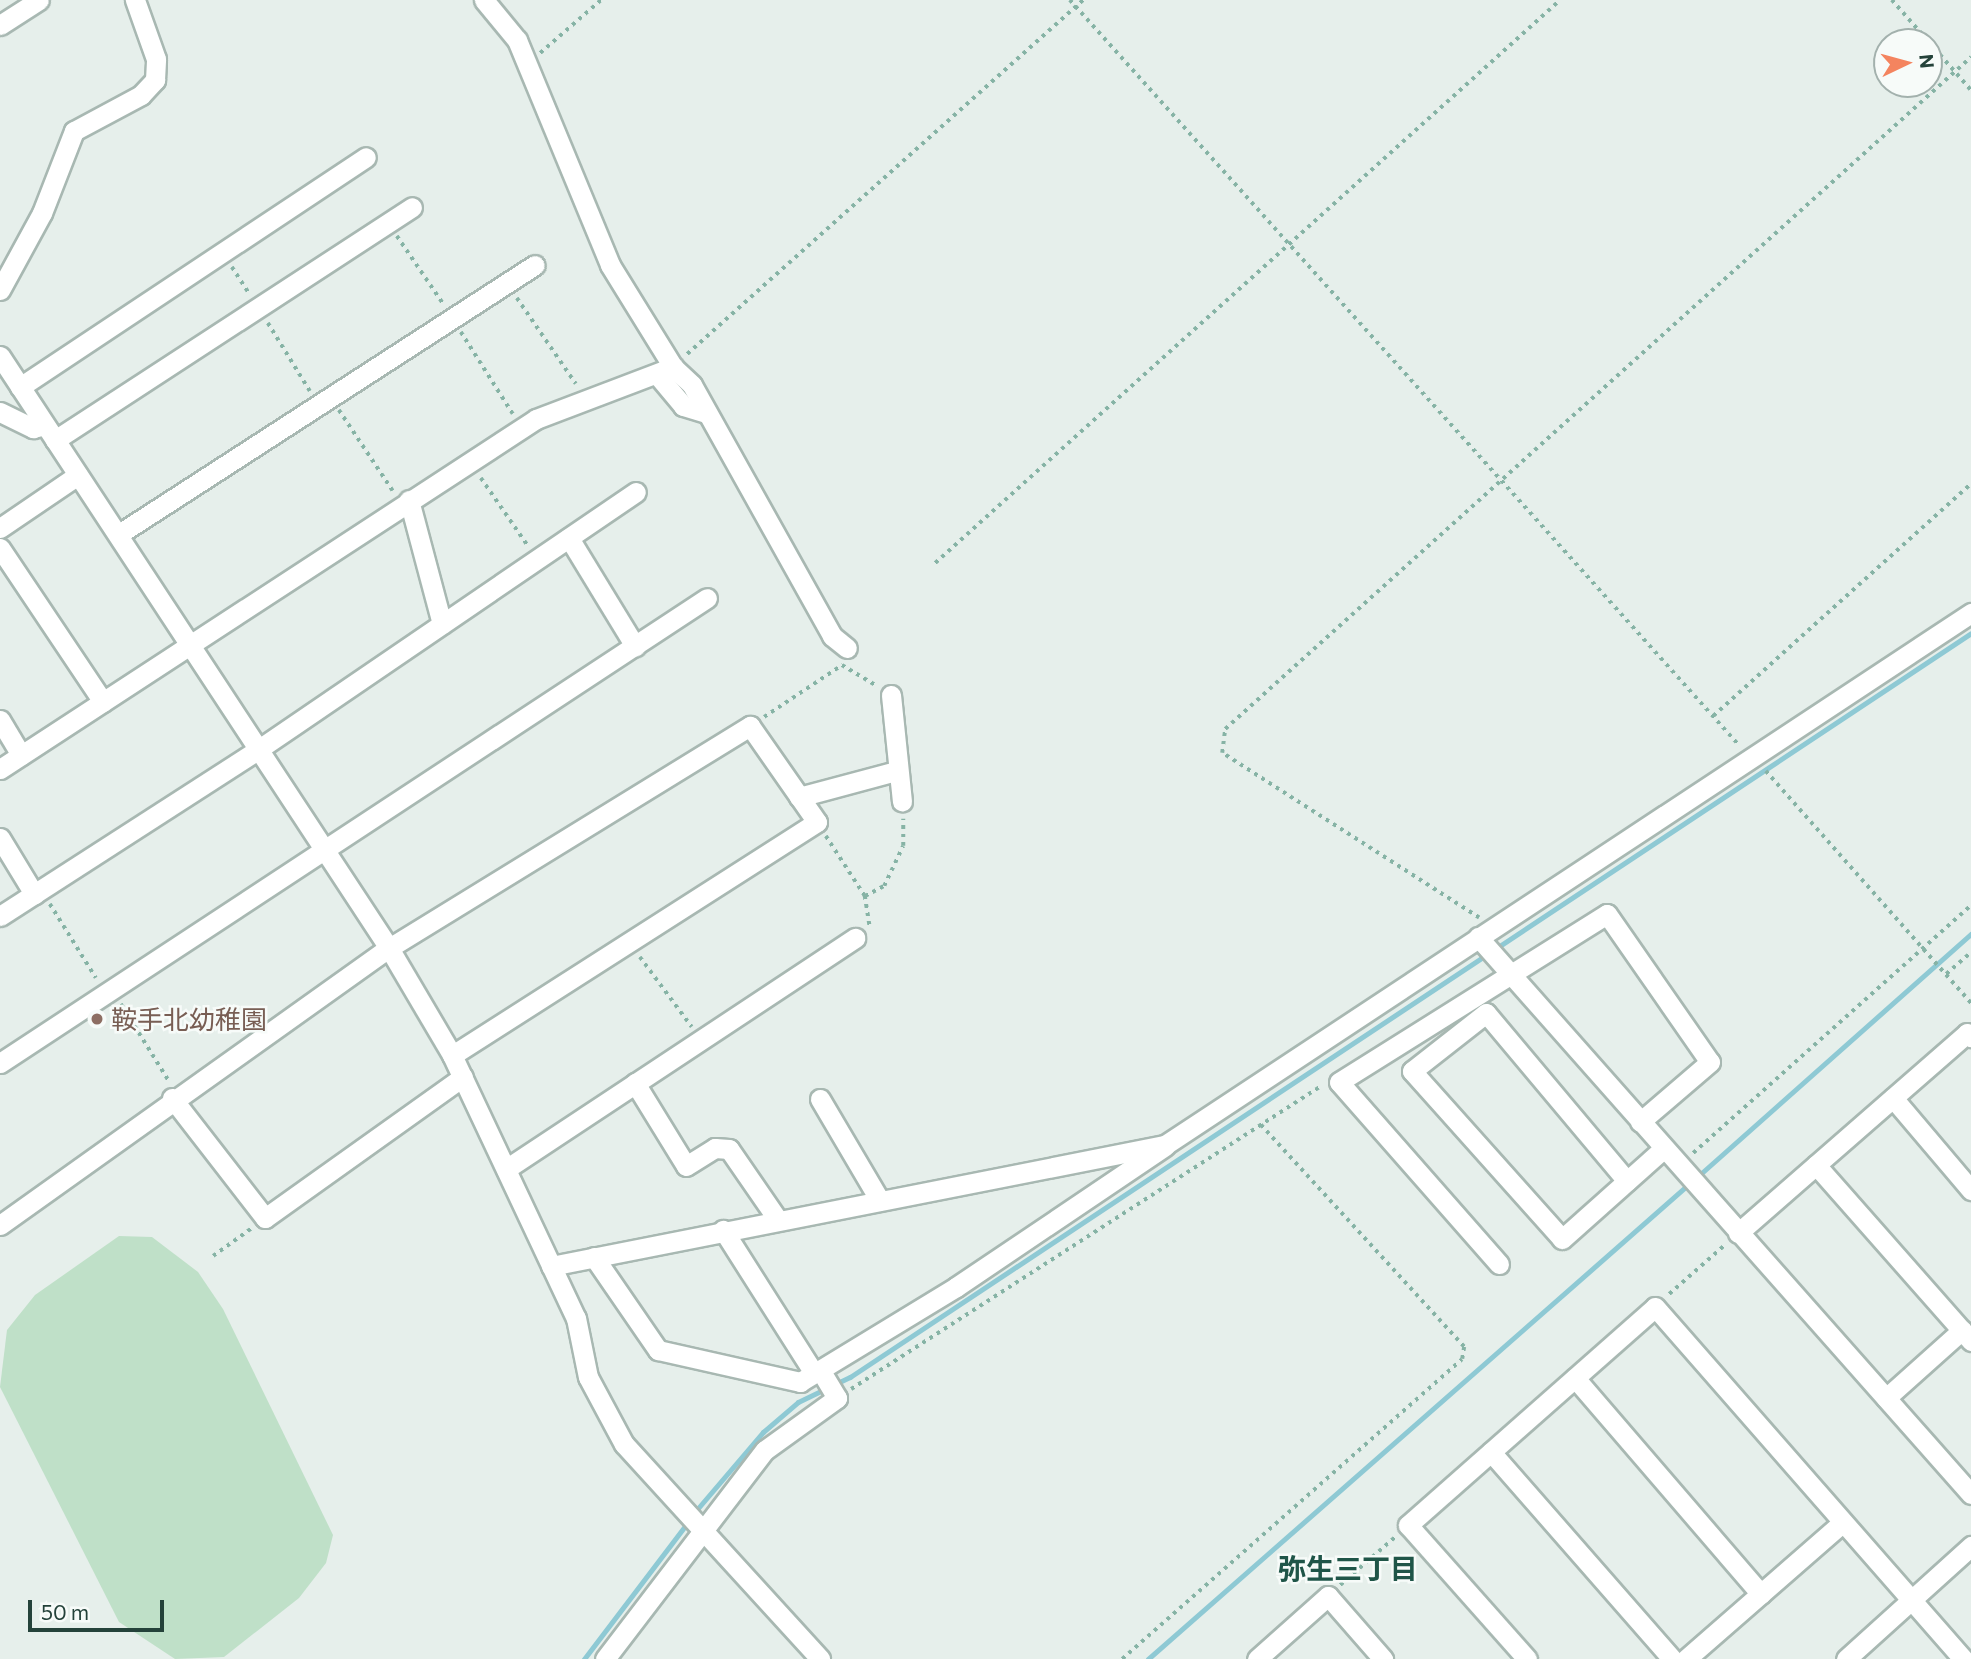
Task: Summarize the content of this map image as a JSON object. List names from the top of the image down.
{
  "districts": ["弥生三丁目"],
  "places": ["鞍手北幼稚園"],
  "scale_bar": "50 m",
  "north": "right"
}
